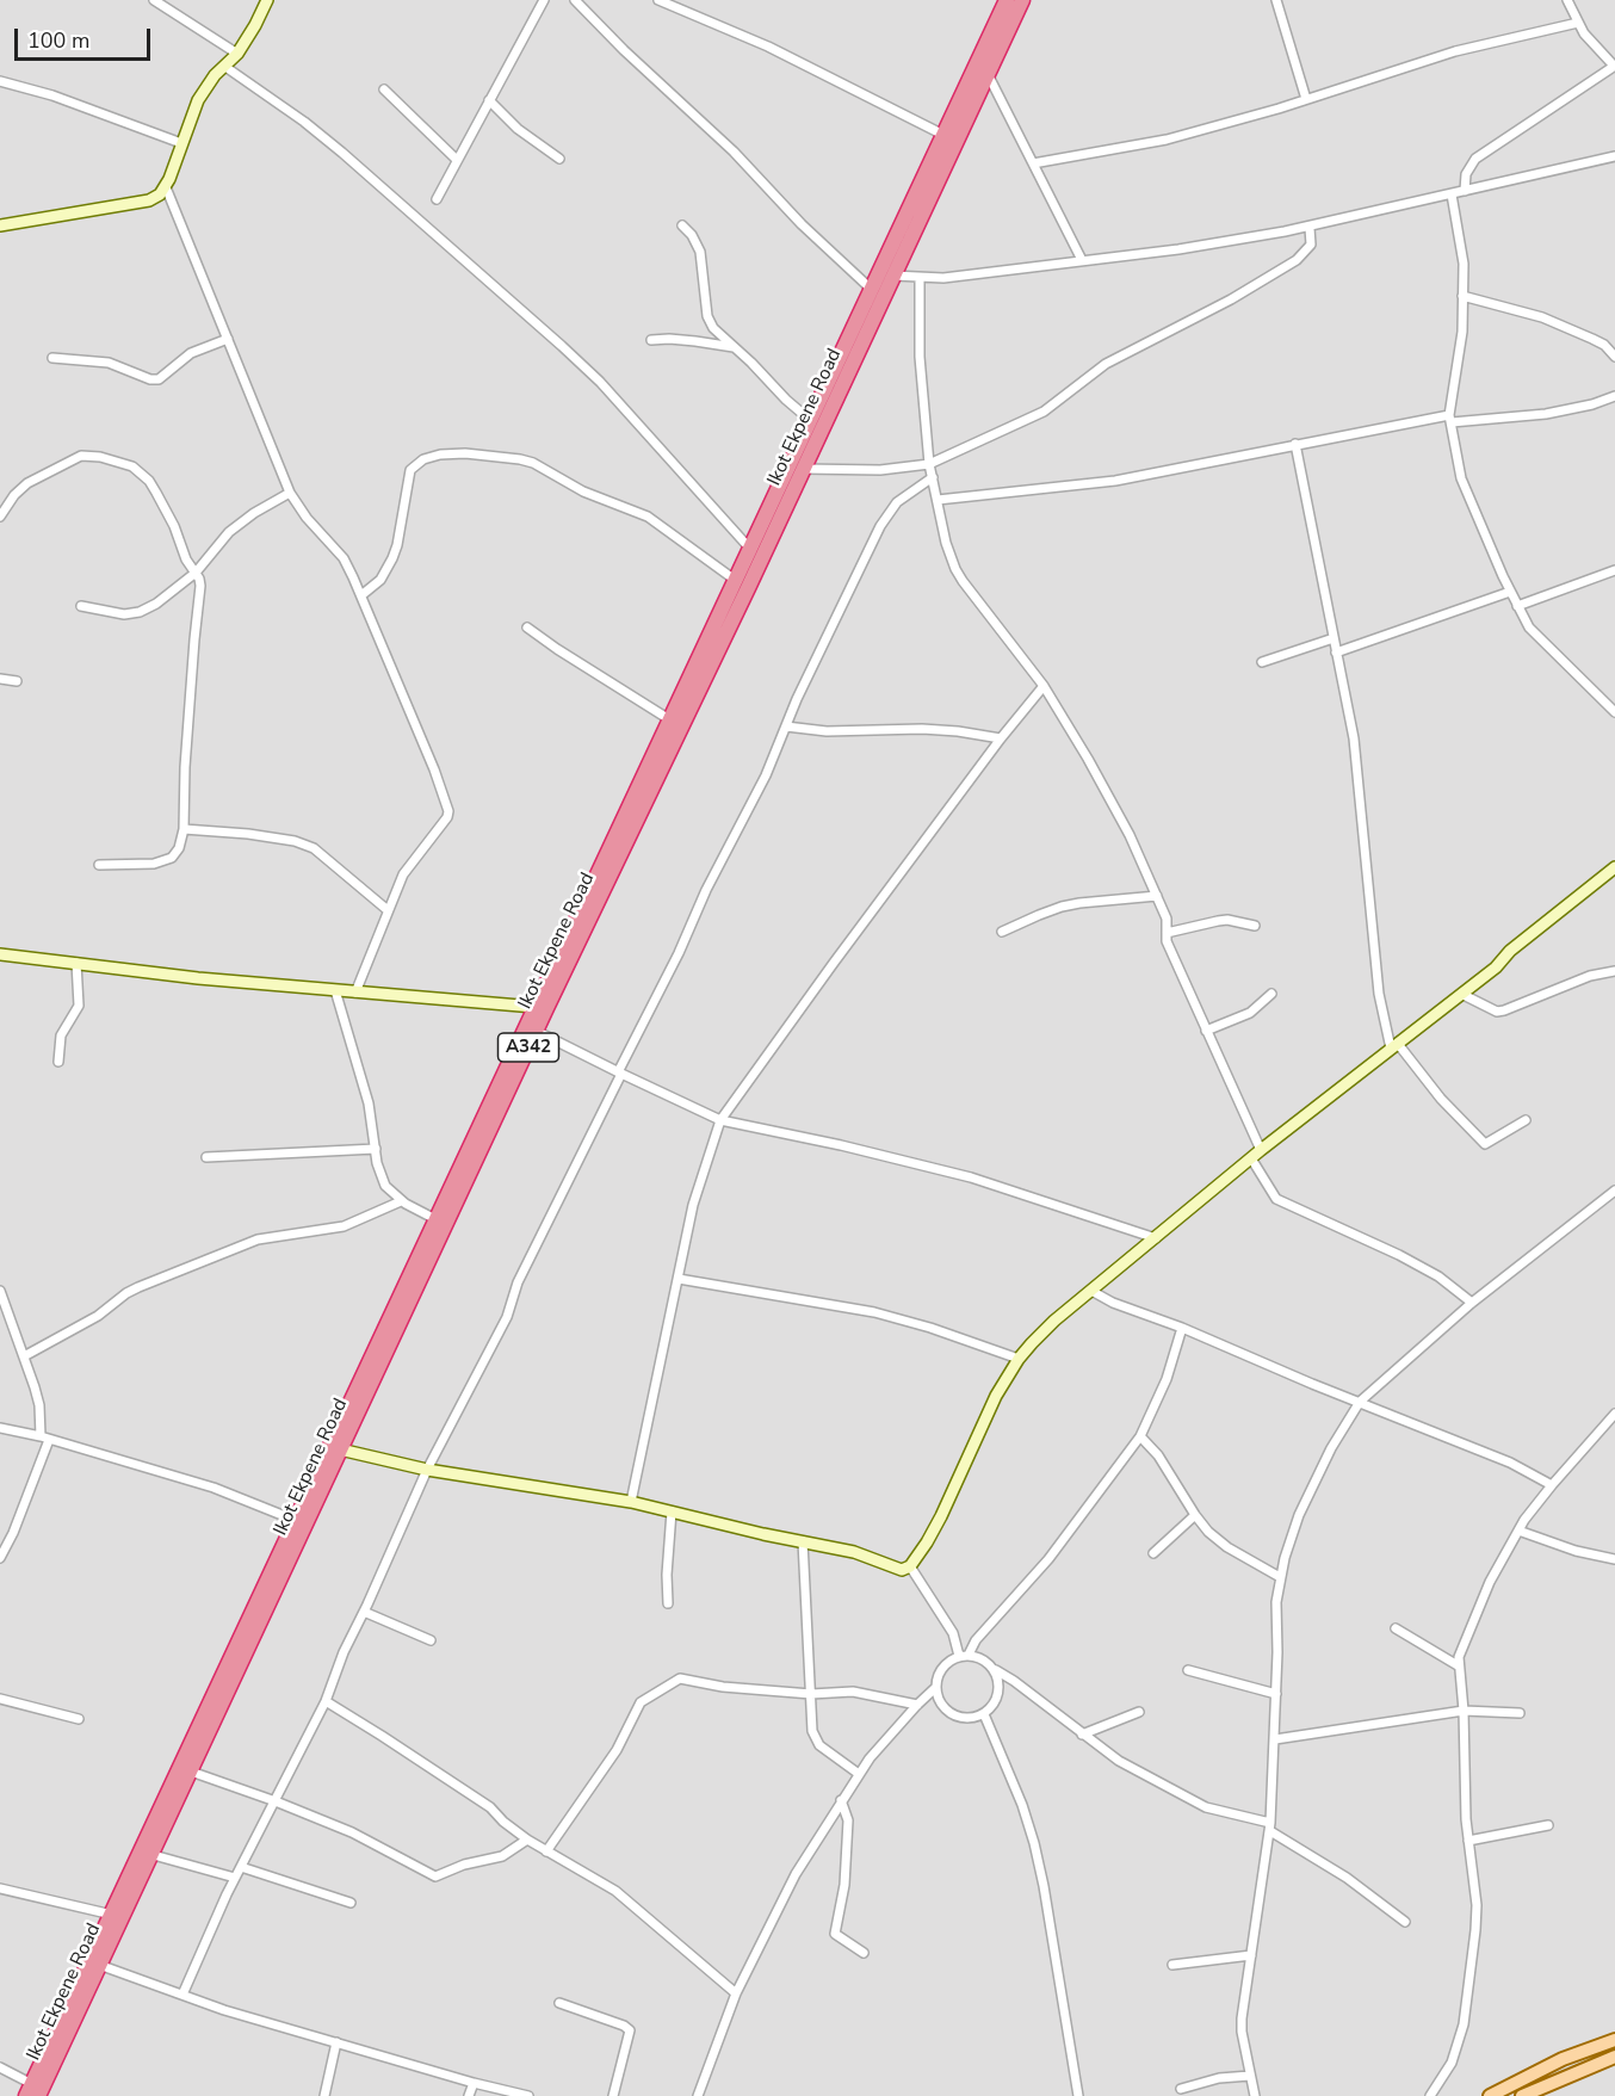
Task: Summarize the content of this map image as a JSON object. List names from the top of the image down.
{
  "streets": {
    "highway": ["Ikot Ekpene Road", "A342"]
  },
  "scale_bar": "100 m"
}
